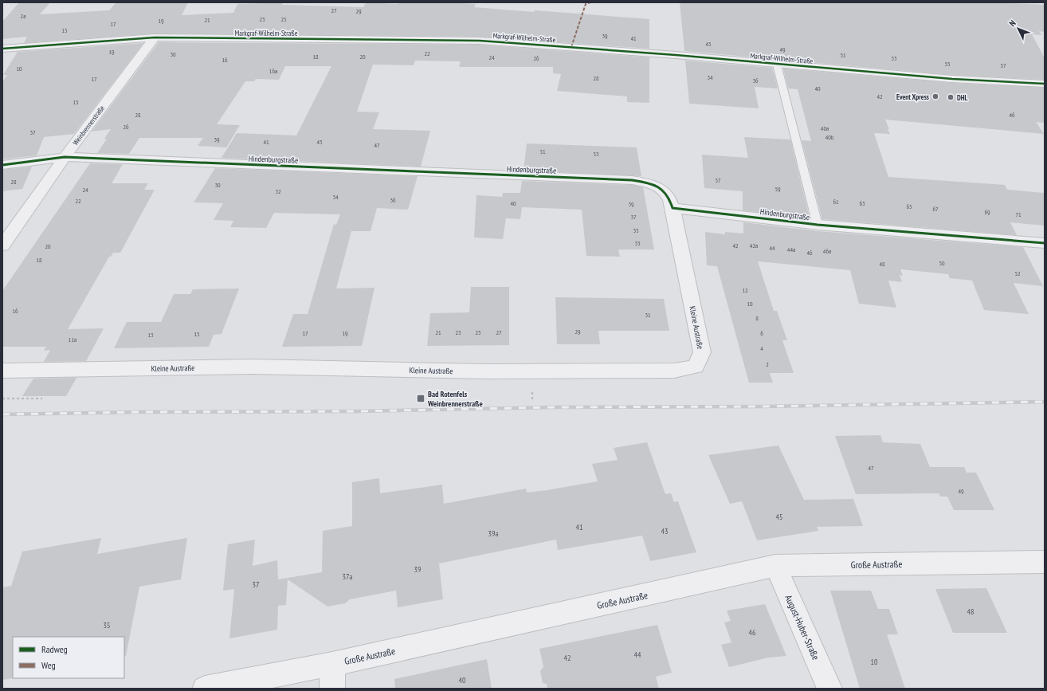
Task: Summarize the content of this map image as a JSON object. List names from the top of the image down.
{
  "streets": {
    "street": [
      "Markgraf-Wilhelm-Straße",
      "Weinbrennerstraße",
      "Hindenburgstraße",
      "Kleine Austraße",
      "Große Austraße",
      "August-Huber-Straße"
    ]
  },
  "crossings": [
    ["Markgraf-Wilhelm-Straße", "Weinbrennerstraße"],
    ["Markgraf-Wilhelm-Straße", "Hindenburgstraße"],
    ["Weinbrennerstraße", "Hindenburgstraße"],
    ["Hindenburgstraße", "Kleine Austraße"],
    ["Große Austraße", "August-Huber-Straße"]
  ],
  "places": {
    "other": ["Event Xpress", "DHL"],
    "transit": ["Bad Rotenfels Weinbrennerstraße"]
  },
  "house_numbers": [
    "27",
    "29",
    "2a",
    "23",
    "25",
    "21",
    "19",
    "17",
    "15",
    "39",
    "41",
    "45",
    "49",
    "19",
    "22",
    "30",
    "51",
    "18",
    "20",
    "24",
    "26",
    "53",
    "16",
    "55",
    "57",
    "10",
    "16a",
    "34",
    "28",
    "17",
    "36",
    "40",
    "42",
    "15",
    "28",
    "46",
    "26",
    "40a",
    "37",
    "40b",
    "39",
    "41",
    "43",
    "47",
    "51",
    "53",
    "57",
    "28",
    "30",
    "59",
    "24",
    "32",
    "34",
    "36",
    "22",
    "61",
    "40",
    "63",
    "39",
    "65",
    "67",
    "69",
    "71",
    "37",
    "35",
    "33",
    "42",
    "42a",
    "20",
    "44",
    "44a",
    "46a",
    "46",
    "18",
    "50",
    "48",
    "52",
    "12",
    "10",
    "16",
    "31",
    "8",
    "29",
    "21",
    "23",
    "25",
    "27",
    "17",
    "19",
    "6",
    "15",
    "13",
    "11a",
    "4",
    "2",
    "47",
    "49",
    "45",
    "41",
    "43",
    "39a",
    "39",
    "37a",
    "37",
    "48",
    "35",
    "46",
    "44",
    "42",
    "10",
    "40"
  ],
  "legend": ["Radweg", "Weg"],
  "north": "top left"
}
